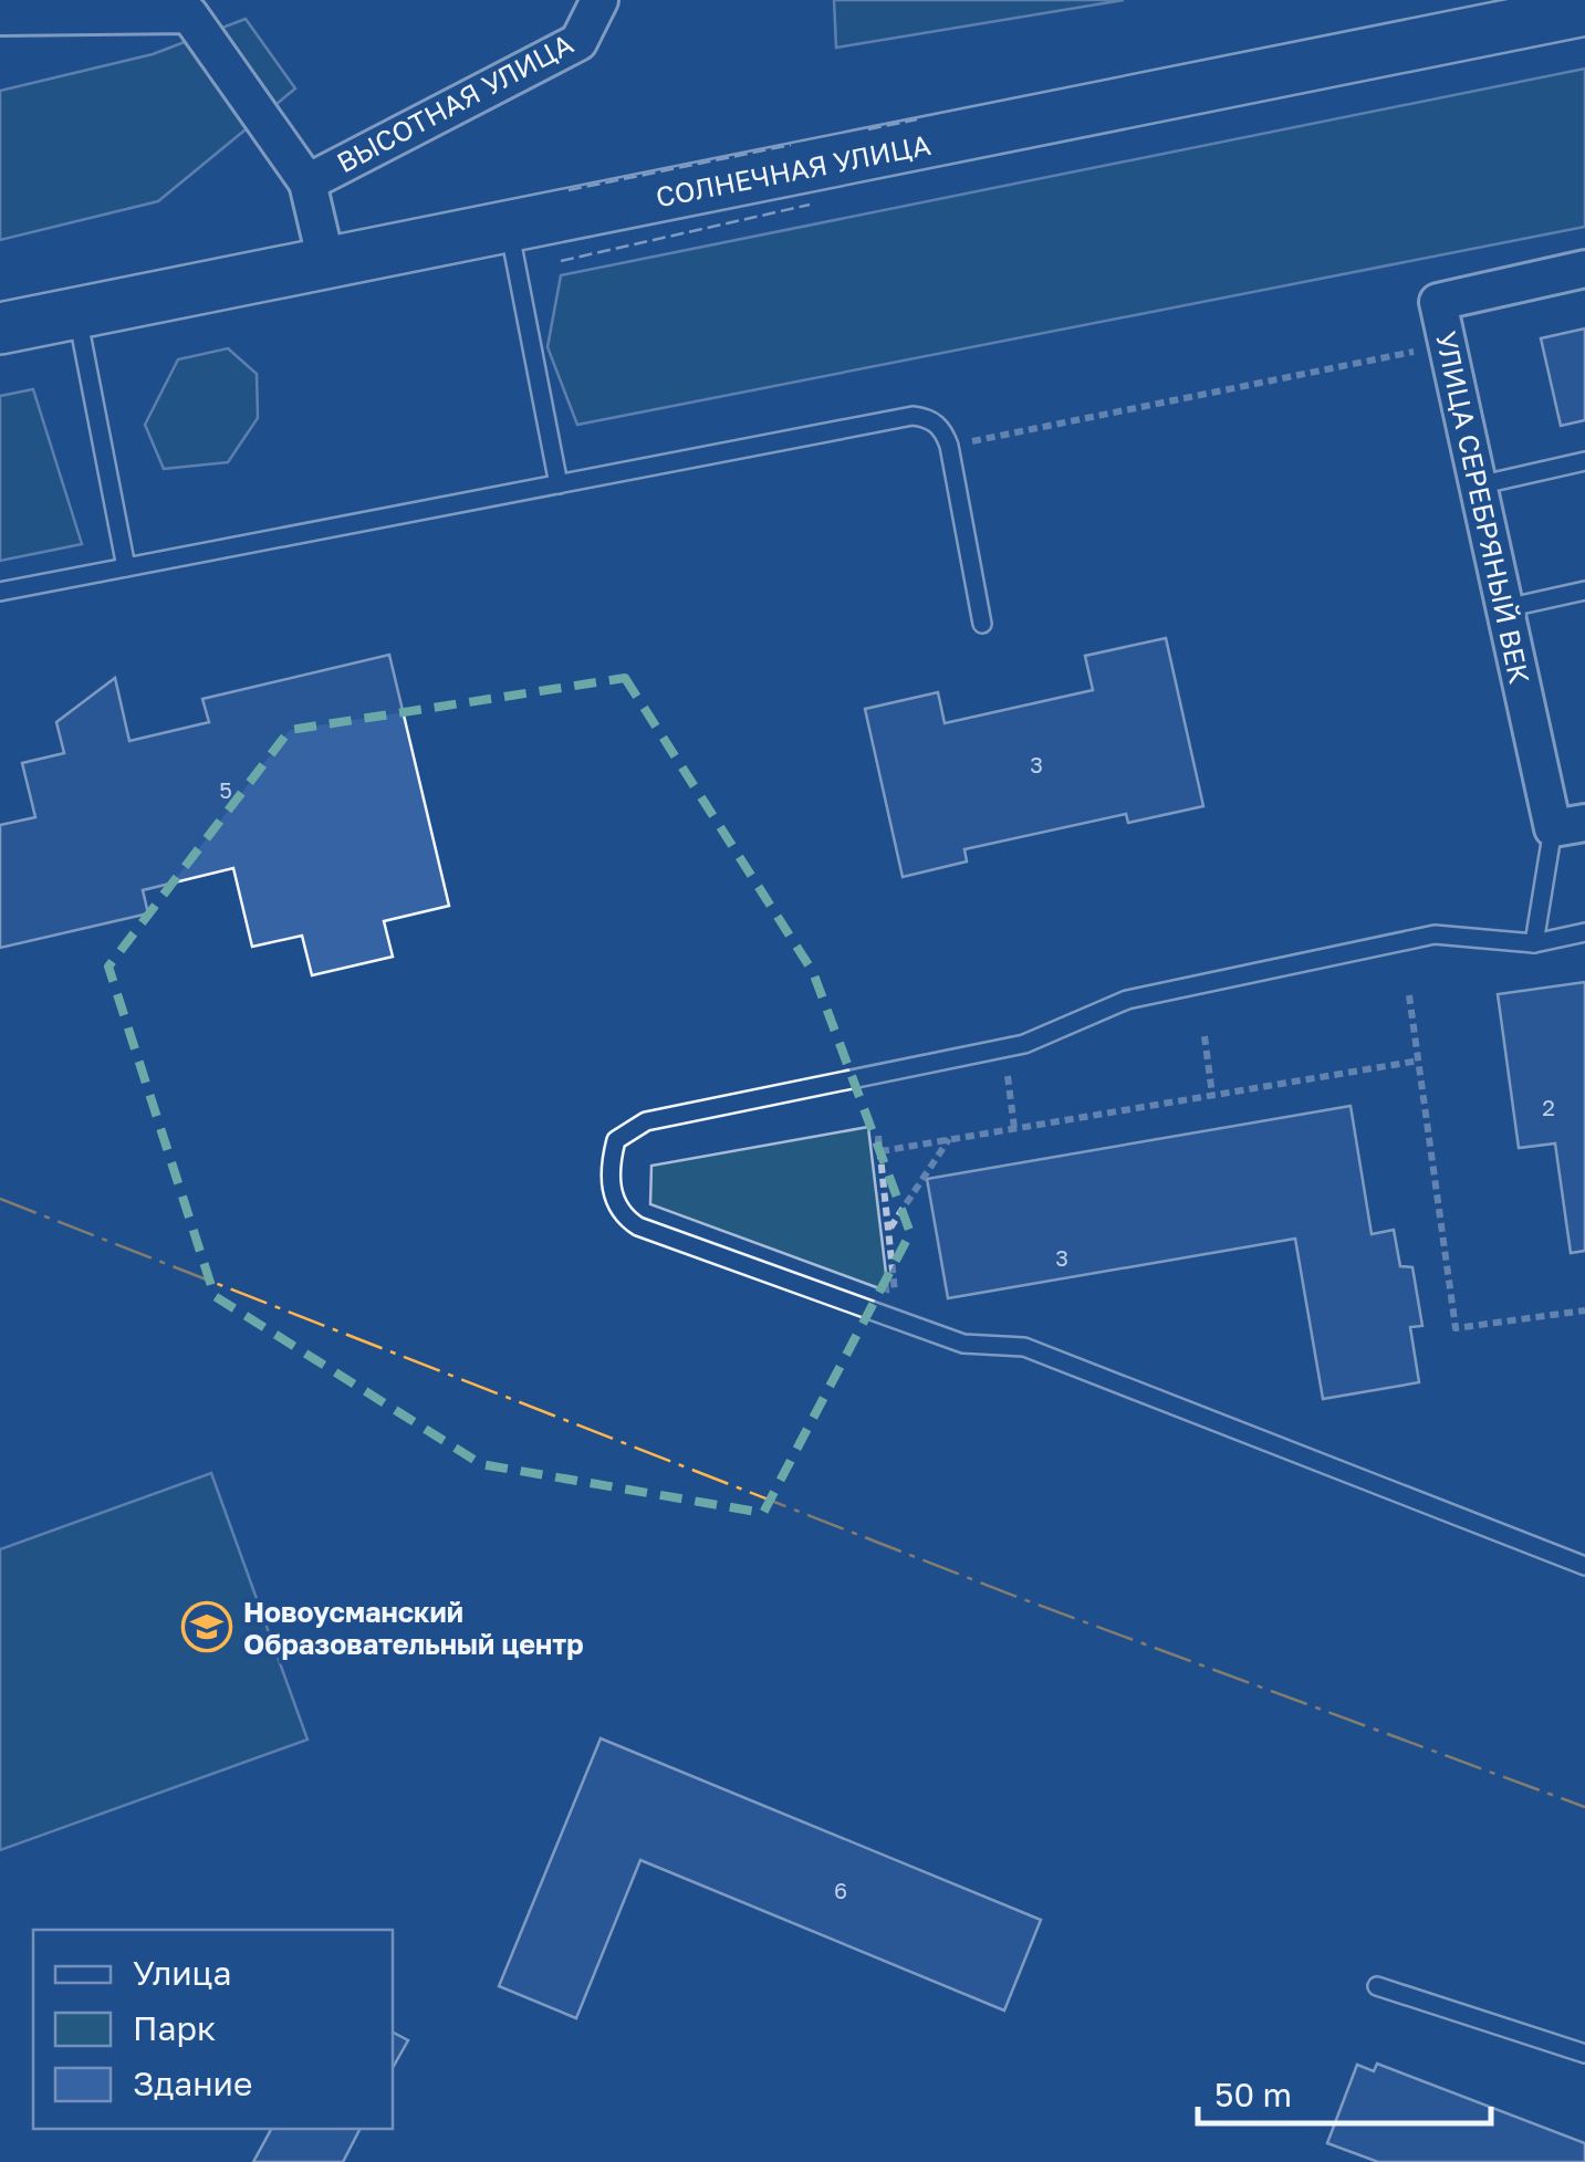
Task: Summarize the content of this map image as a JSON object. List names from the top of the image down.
{
  "streets": {
    "street": ["ВЫСОТНАЯ УЛИЦА", "СОЛНЕЧНАЯ УЛИЦА", "УЛИЦА СЕРЕБРЯНЫЙ ВЕК"]
  },
  "crossings": [
    ["ВЫСОТНАЯ УЛИЦА", "СОЛНЕЧНАЯ УЛИЦА"]
  ],
  "places": {
    "school or university": ["Новоусманский Образовательный центр"]
  },
  "house_numbers": [
    "3",
    "5",
    "2",
    "3",
    "6"
  ],
  "legend": ["Улица", "Парк", "Здание"],
  "scale_bar": "50 m"
}
